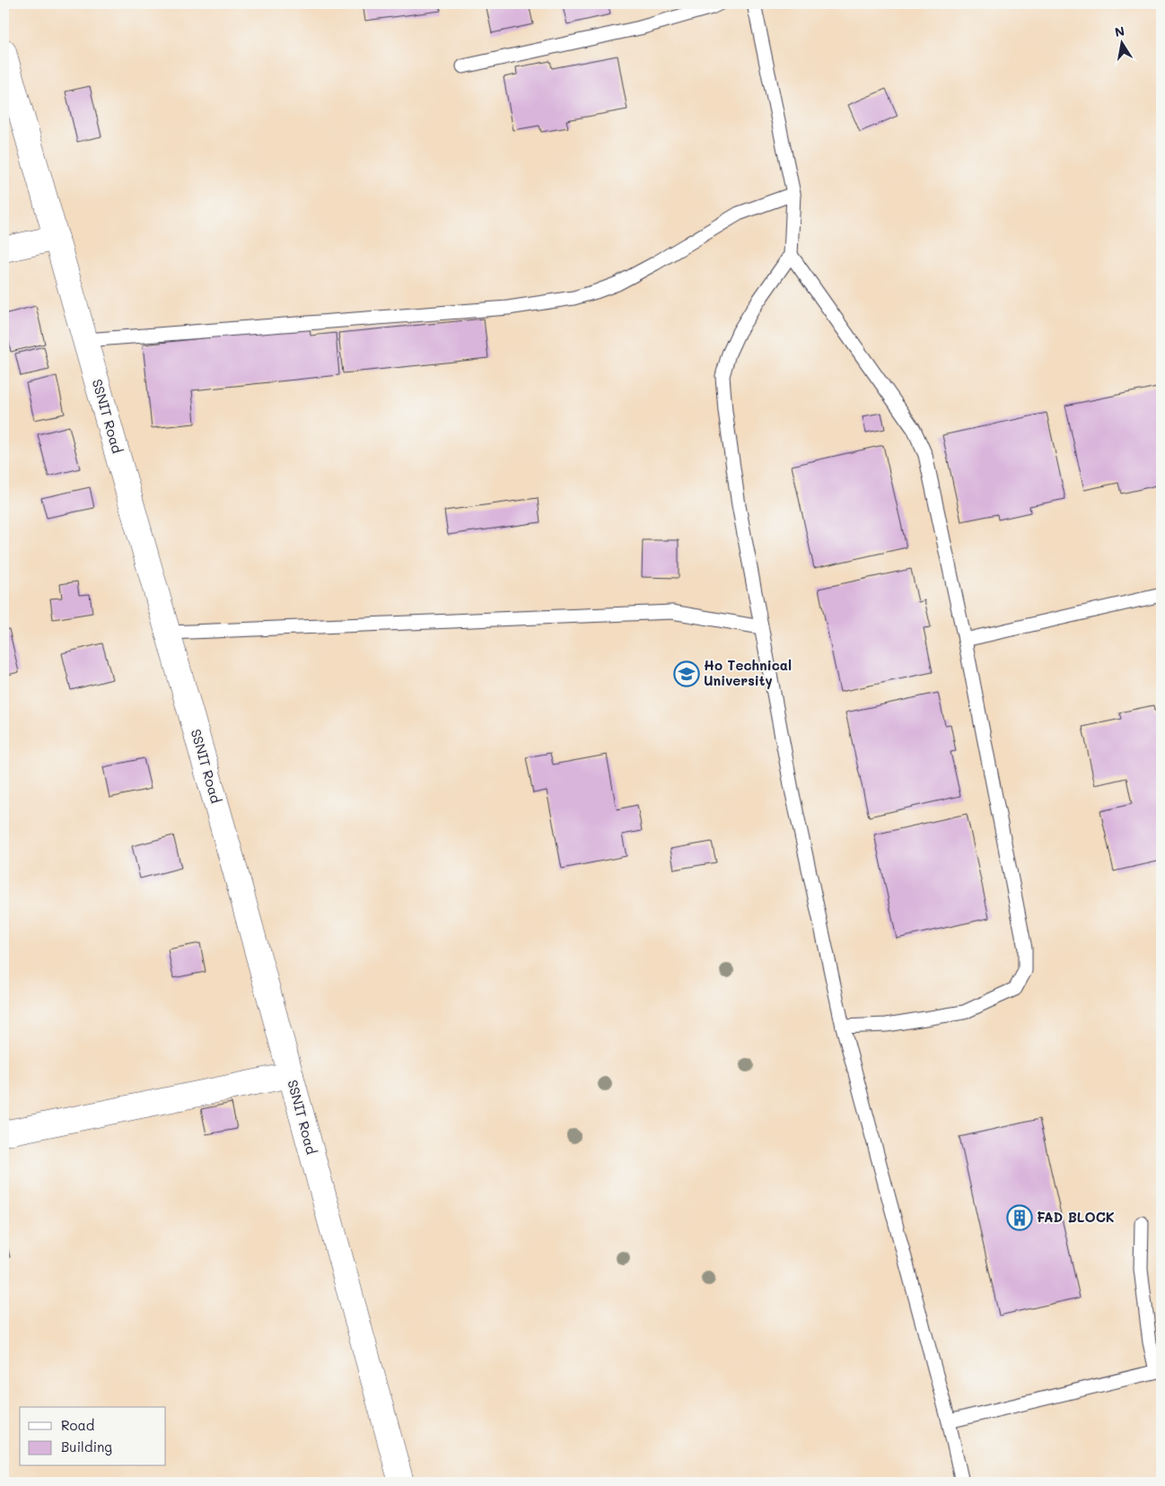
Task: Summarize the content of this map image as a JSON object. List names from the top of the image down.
{
  "streets": {
    "street": ["SSNIT Road"]
  },
  "places": {
    "school or university": ["Ho Technical University"],
    "building": ["FAD BLOCK"]
  },
  "legend": ["Road", "Building"],
  "north": "top"
}
